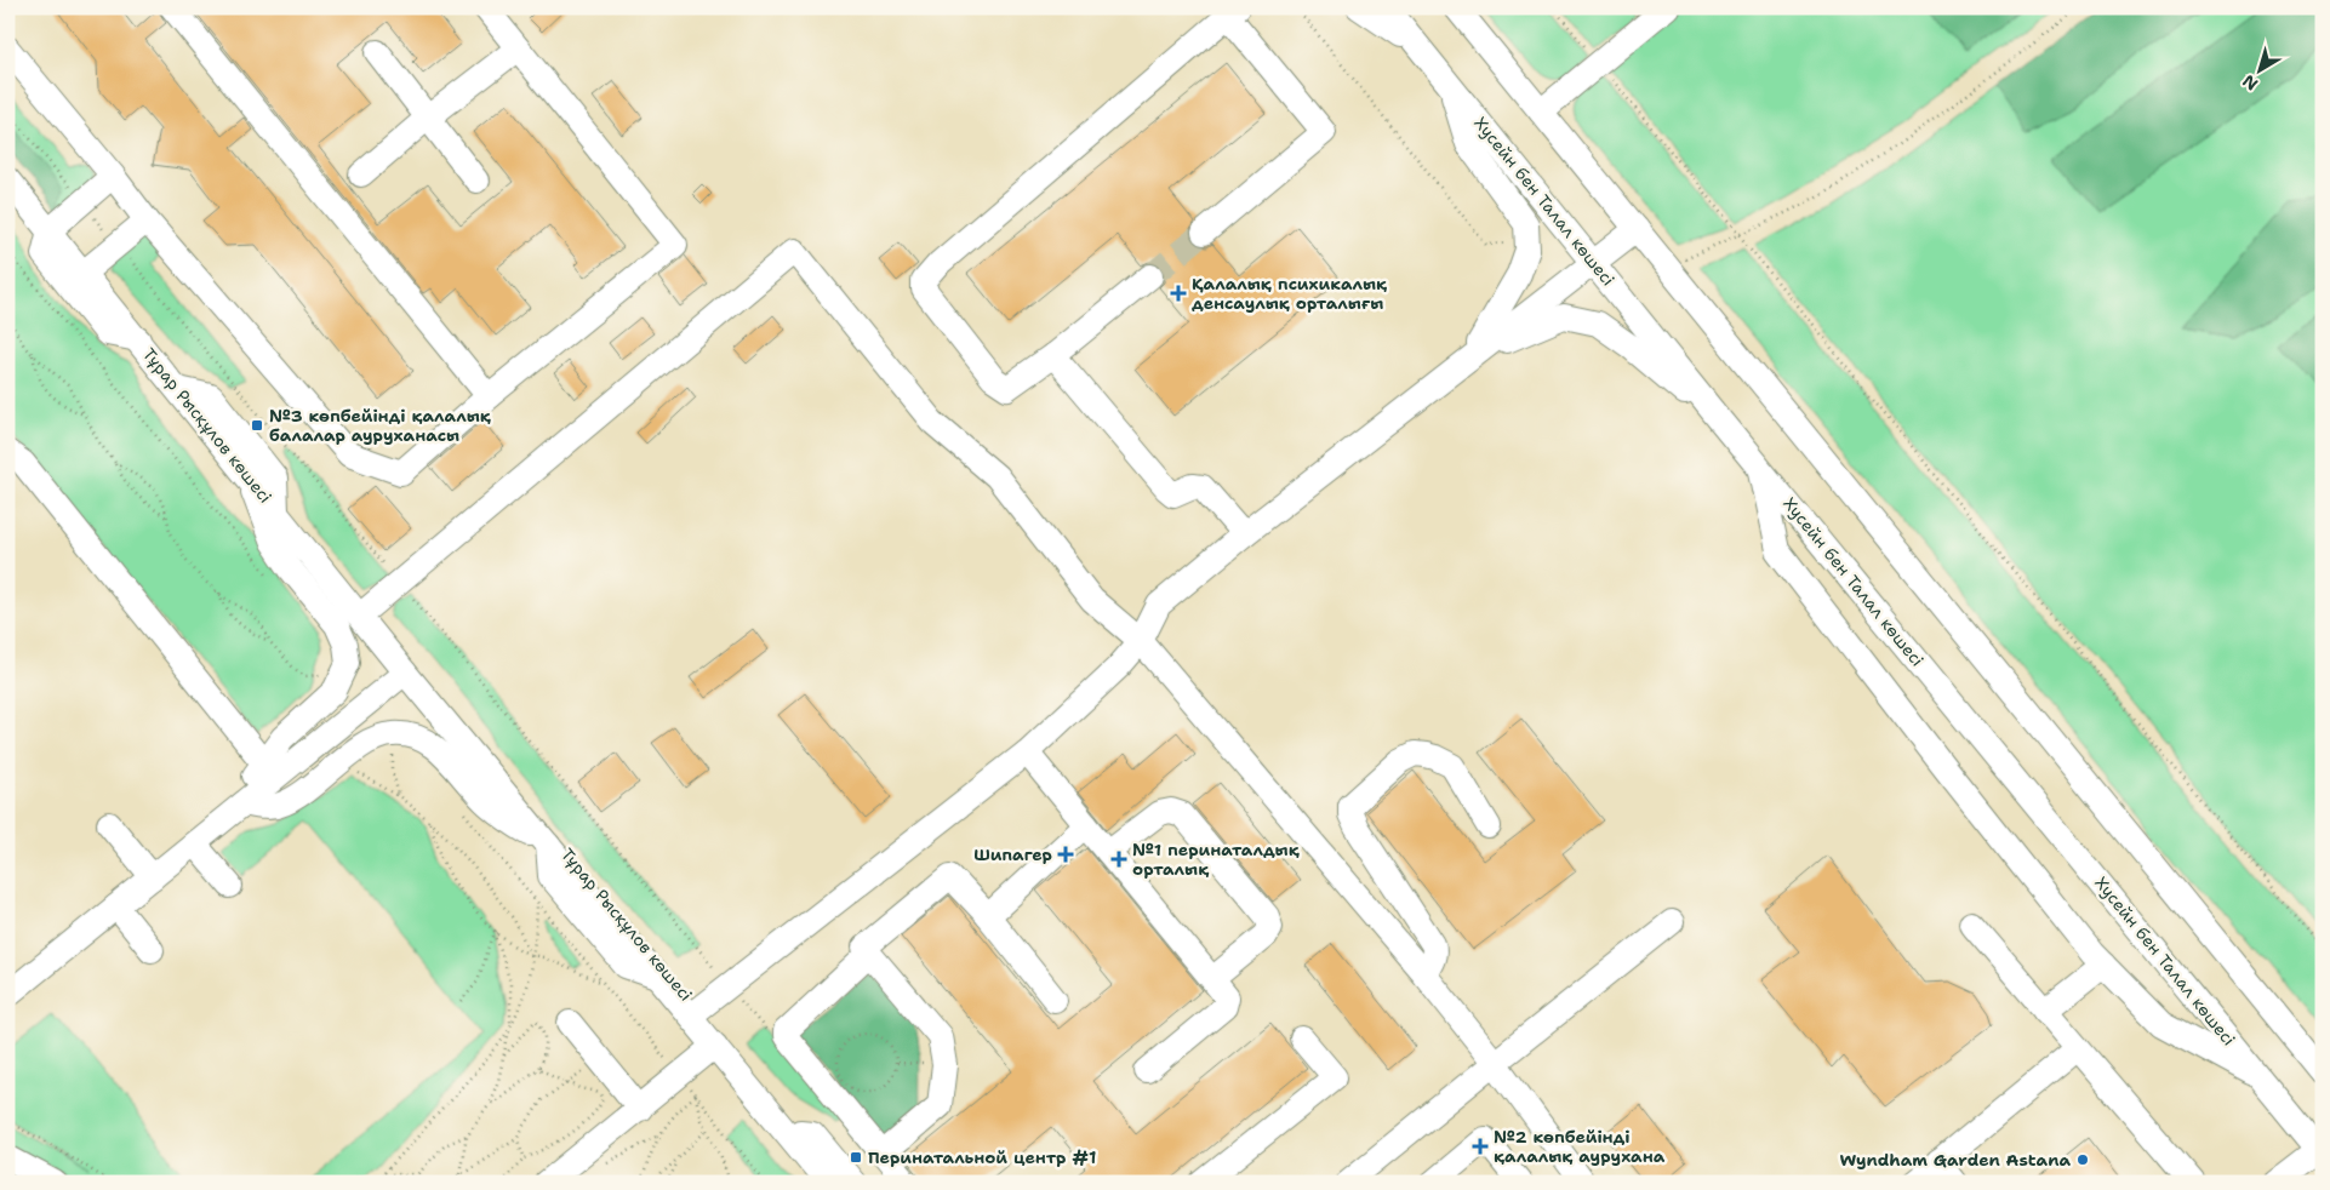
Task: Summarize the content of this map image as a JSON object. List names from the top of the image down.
{
  "streets": {
    "street": ["Хусейн бен Талал көшесі", "Тұрар Рысқұлов көшесі"]
  },
  "places": {
    "health": [
      "Қалалық психикалық денсаулық орталығы",
      "Шипагер",
      "№1 перинаталдық орталық",
      "№2 көпбейінді қалалық аурухана"
    ],
    "transit": ["№3 көпбейінді қалалық балалар ауруханасы", "Перинатальной центр #1"],
    "other": ["Wyndham Garden Astana"]
  },
  "north": "bottom left"
}
